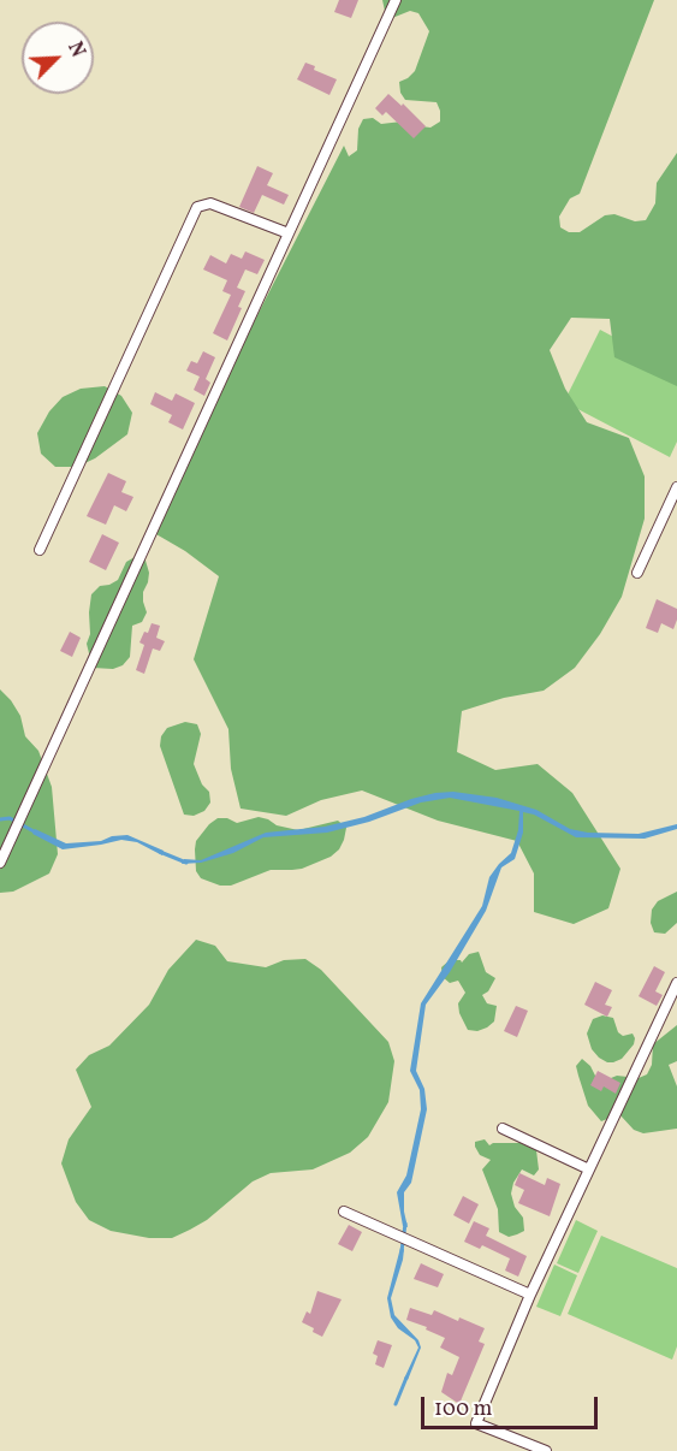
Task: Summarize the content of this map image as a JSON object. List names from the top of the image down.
{
  "scale_bar": "100 m",
  "north": "top right"
}
